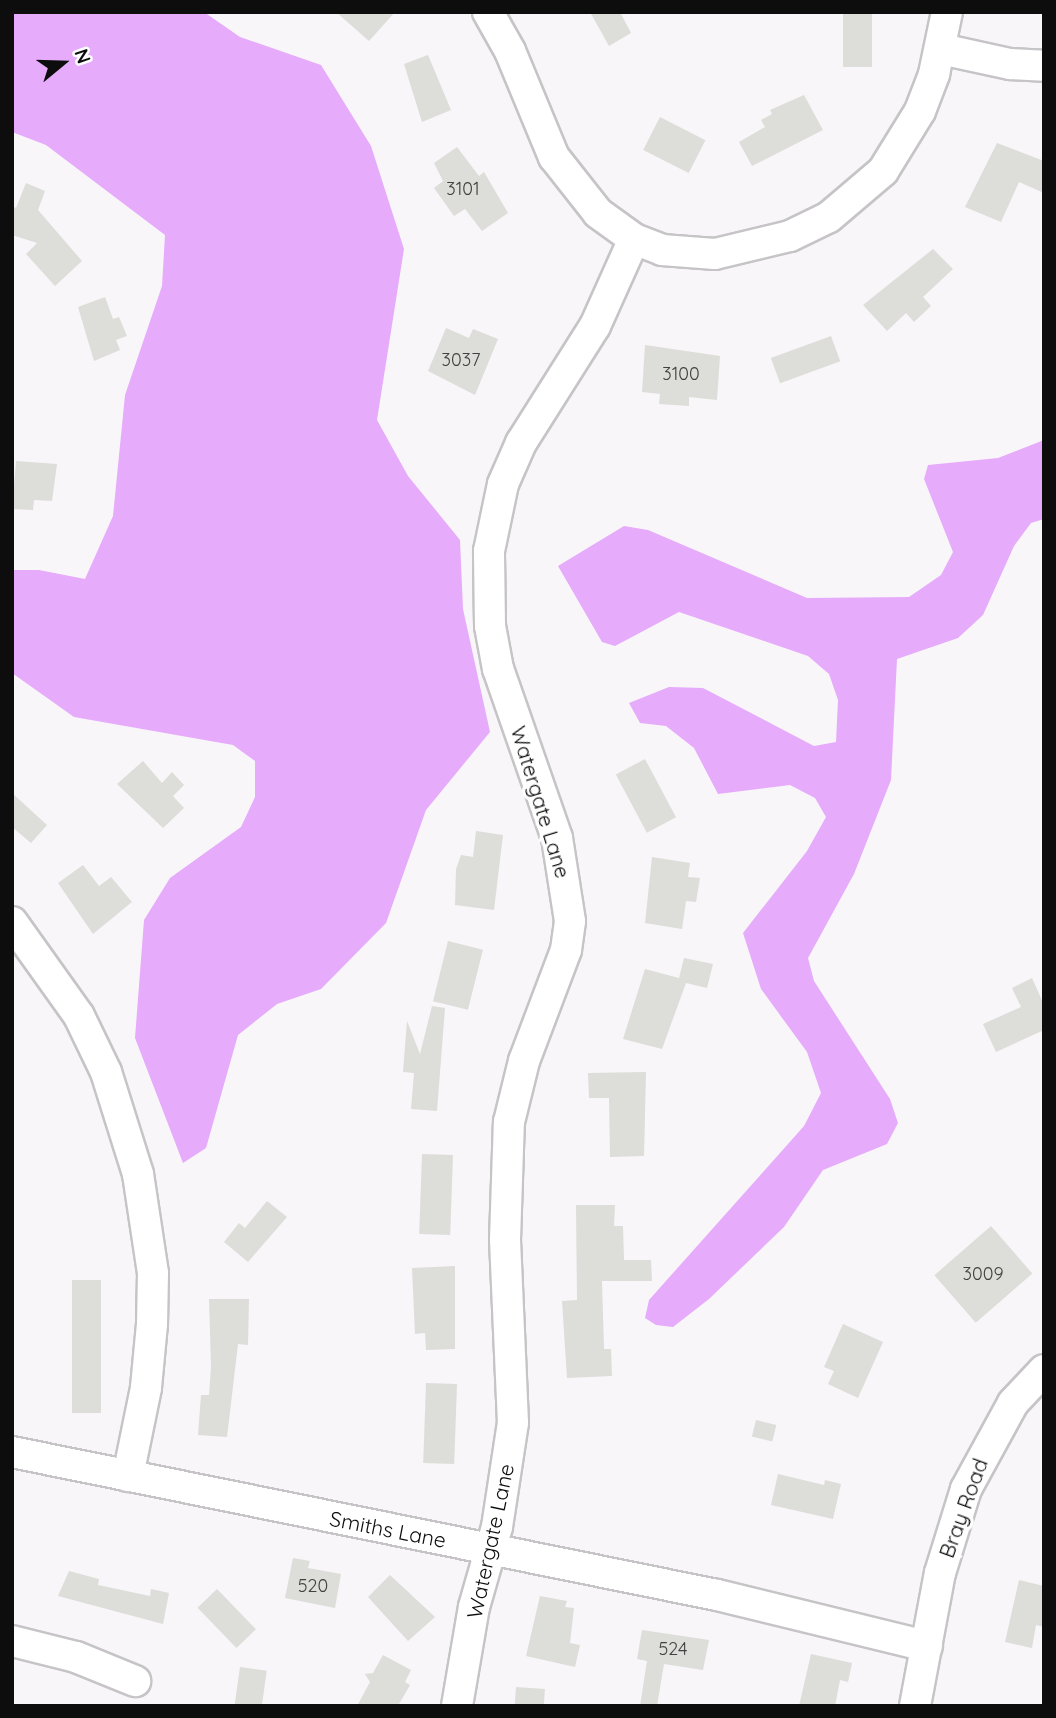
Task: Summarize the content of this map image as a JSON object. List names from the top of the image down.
{
  "streets": {
    "street": ["Watergate Lane", "Bray Road", "Smiths Lane"]
  },
  "crossings": [
    ["Watergate Lane", "Smiths Lane"],
    ["Bray Road", "Smiths Lane"]
  ],
  "house_numbers": [
    "3101",
    "3037",
    "3100",
    "3009",
    "520",
    "524"
  ],
  "north": "right"
}
